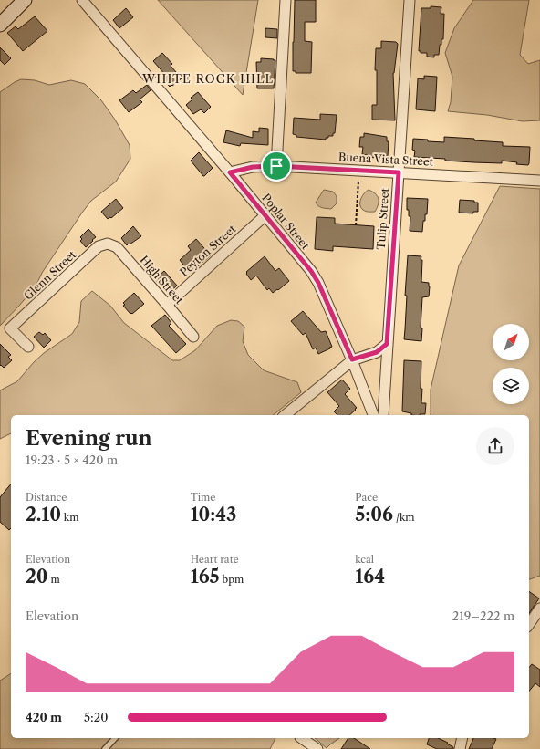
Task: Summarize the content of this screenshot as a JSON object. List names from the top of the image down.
{
  "streets": {
    "street": [
      "Buena Vista Street",
      "Tulip Street",
      "Poplar Street",
      "Peyton Street",
      "Glenn Street",
      "High Street"
    ]
  },
  "crossings": [
    ["Buena Vista Street", "Tulip Street"],
    ["Buena Vista Street", "Poplar Street"],
    ["Poplar Street", "Peyton Street"],
    ["Peyton Street", "High Street"],
    ["Glenn Street", "High Street"]
  ],
  "districts": ["WHITE ROCK HILL"],
  "north": "top right",
  "page": {
    "heading": ["Evening run", "19:23 · 5 × 420 m"],
    "stats": [
      ["Distance", "2.10 km"],
      ["Time", "10:43"],
      ["Pace", "5:06 /km"],
      ["Elevation", "20 m"],
      ["Heart rate", "165 bpm"],
      ["kcal", "164"]
    ],
    "chart": ["Elevation", "219–222 m"],
    "list": [
      {
        "name": "420 m",
        "note": "5:20"
      }
    ]
  }
}
